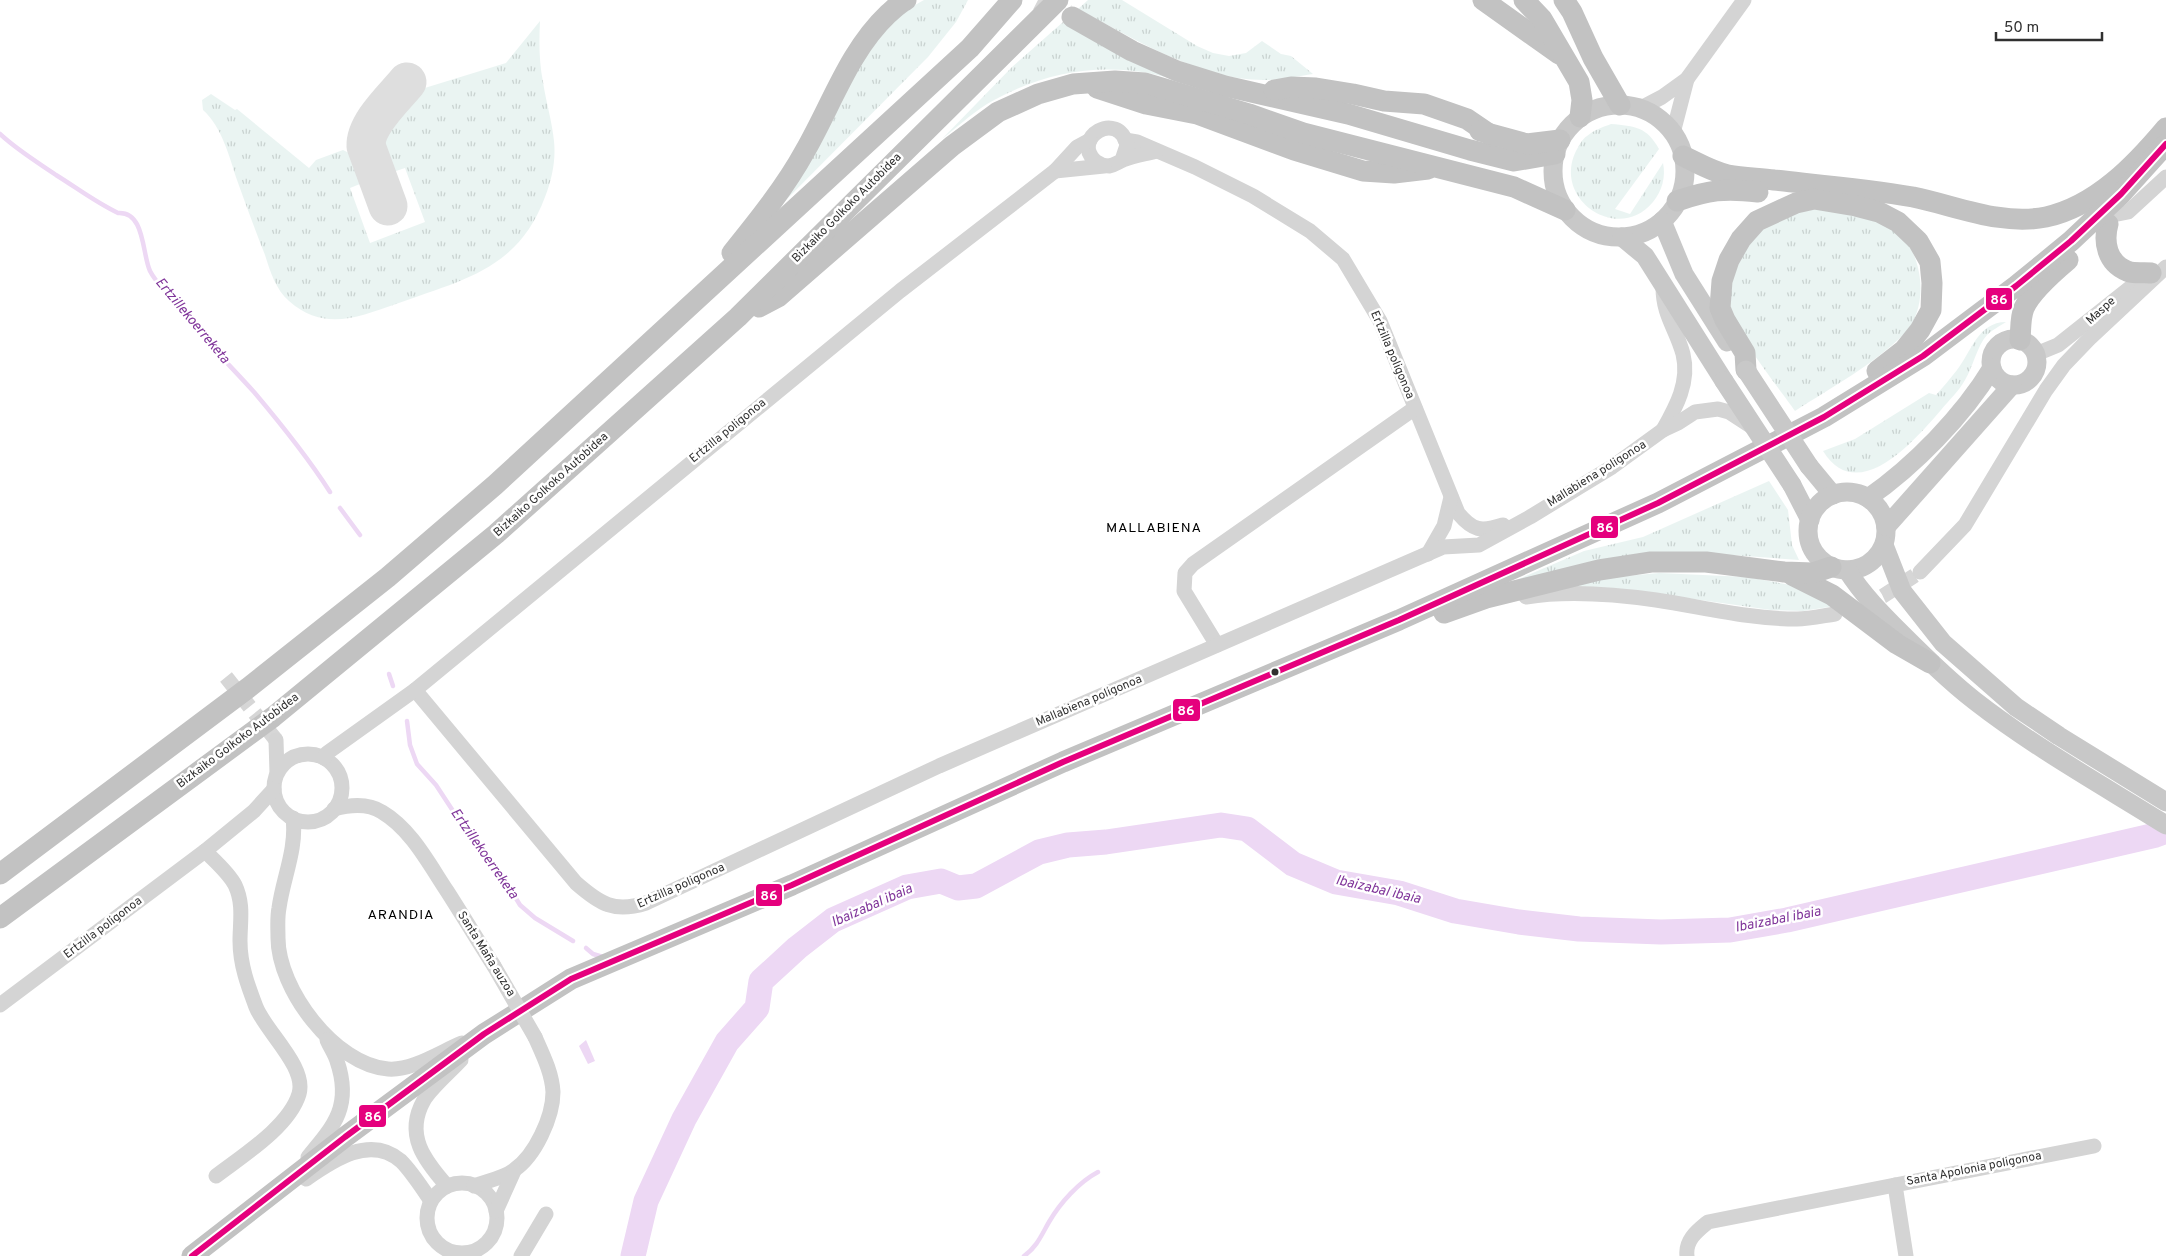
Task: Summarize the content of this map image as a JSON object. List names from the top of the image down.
{
  "streets": {
    "highway": ["Bizkaiko Golkoko Autobidea"],
    "street": [
      "Maspe",
      "Ertzilla poligonoa",
      "Mallabiena poligonoa",
      "Santa Maña auzoa",
      "Santa Apolonia poligonoa"
    ]
  },
  "crossings": [
    ["Ertzilla poligonoa", "Mallabiena poligonoa"],
    ["Ertzilla poligonoa", "Santa Maña auzoa"]
  ],
  "districts": ["MALLABIENA", "ARANDIA"],
  "water": ["Ertzillekoerreketa", "Ibaizabal ibaia"],
  "lines": ["transit line 86"],
  "scale_bar": "50 m"
}
